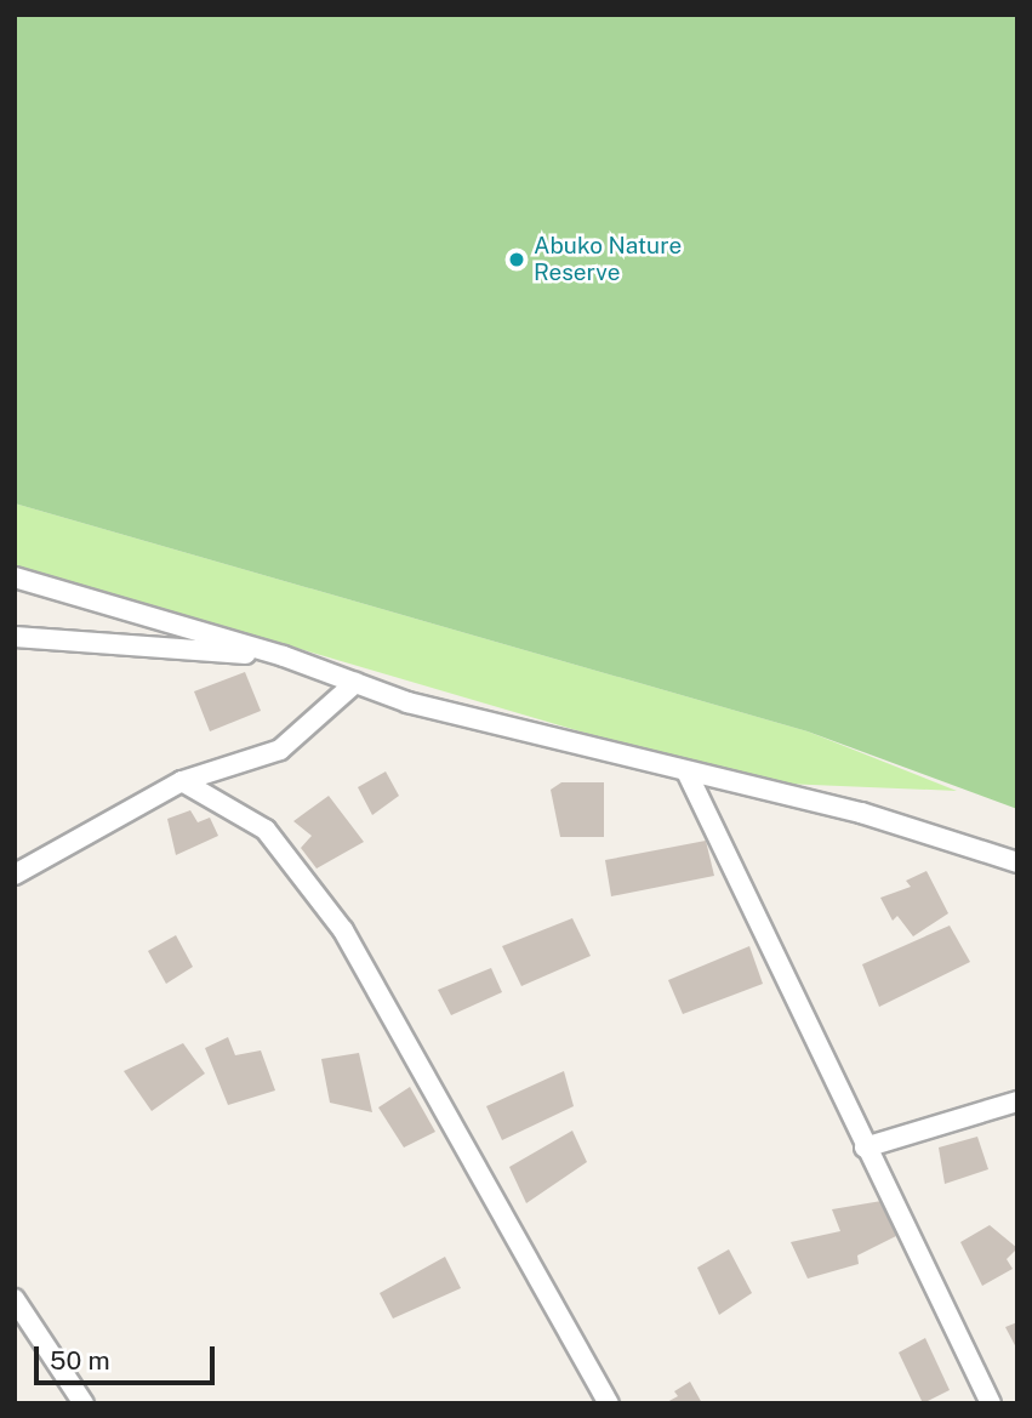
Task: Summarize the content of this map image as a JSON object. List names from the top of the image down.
{
  "places": ["Abuko Nature Reserve"],
  "scale_bar": "50 m"
}
